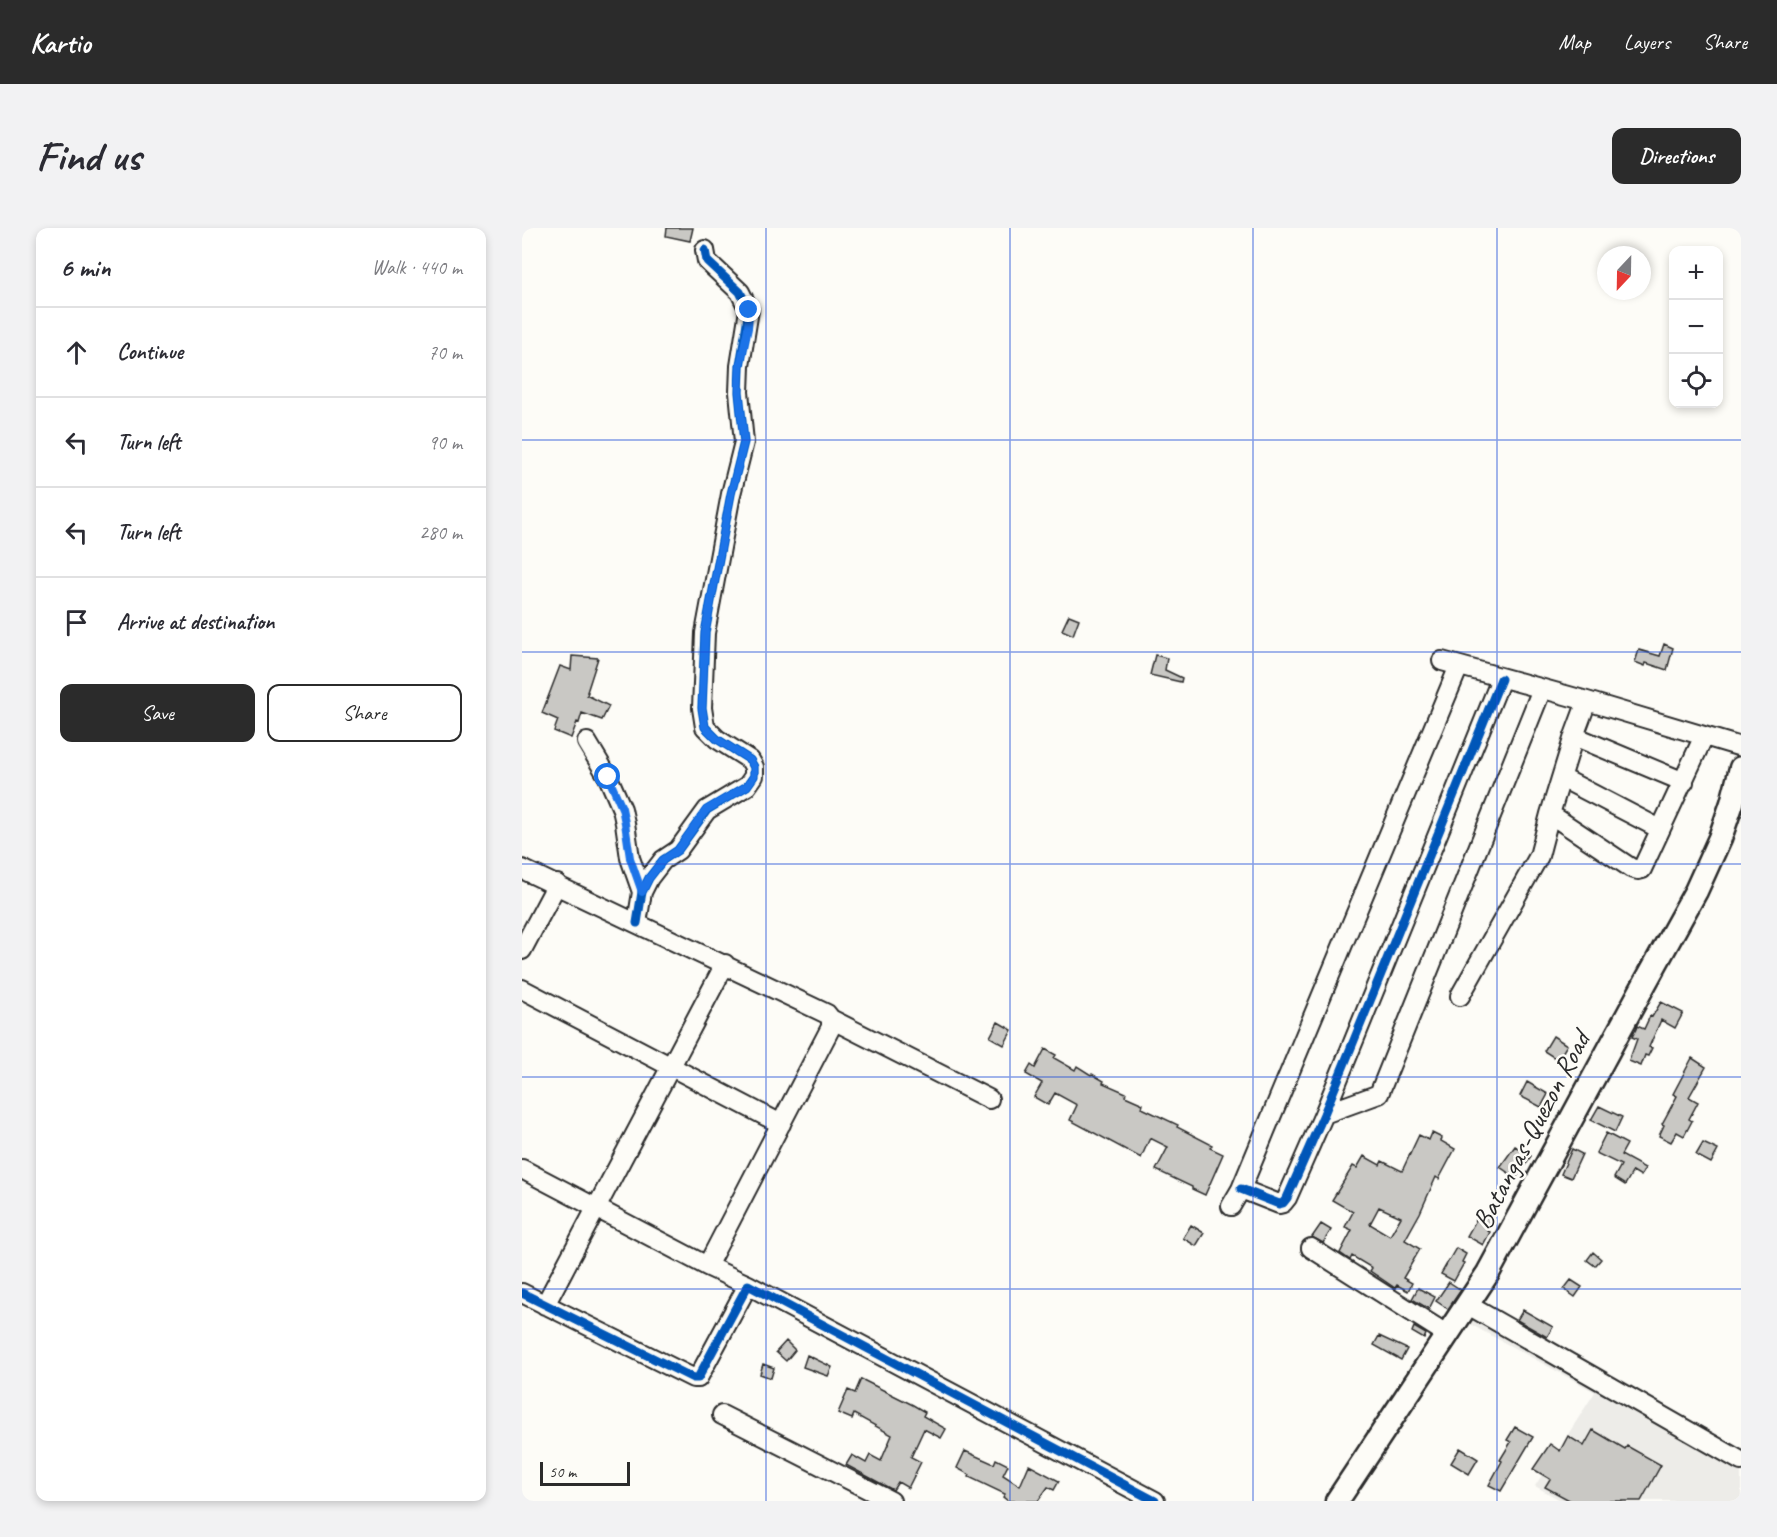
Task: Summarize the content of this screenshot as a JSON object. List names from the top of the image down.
{
  "streets": {
    "main road": ["Batangas-Quezon Road"]
  },
  "scale_bar": "50 m",
  "north": "bottom",
  "page": {
    "header": "Kartio",
    "nav": ["Map", "Layers", "Share"],
    "buttons": [
      "Directions",
      ["Save", "Share"]
    ],
    "title": "Find us",
    "heading": ["6 min", "Walk · 440 m"],
    "map_buttons": ["+", "−"],
    "list": [
      ["Continue", "70 m"],
      ["Turn left", "90 m"],
      ["Turn left", "280 m"],
      "Arrive at destination"
    ],
    "scale": "50 m"
  }
}
